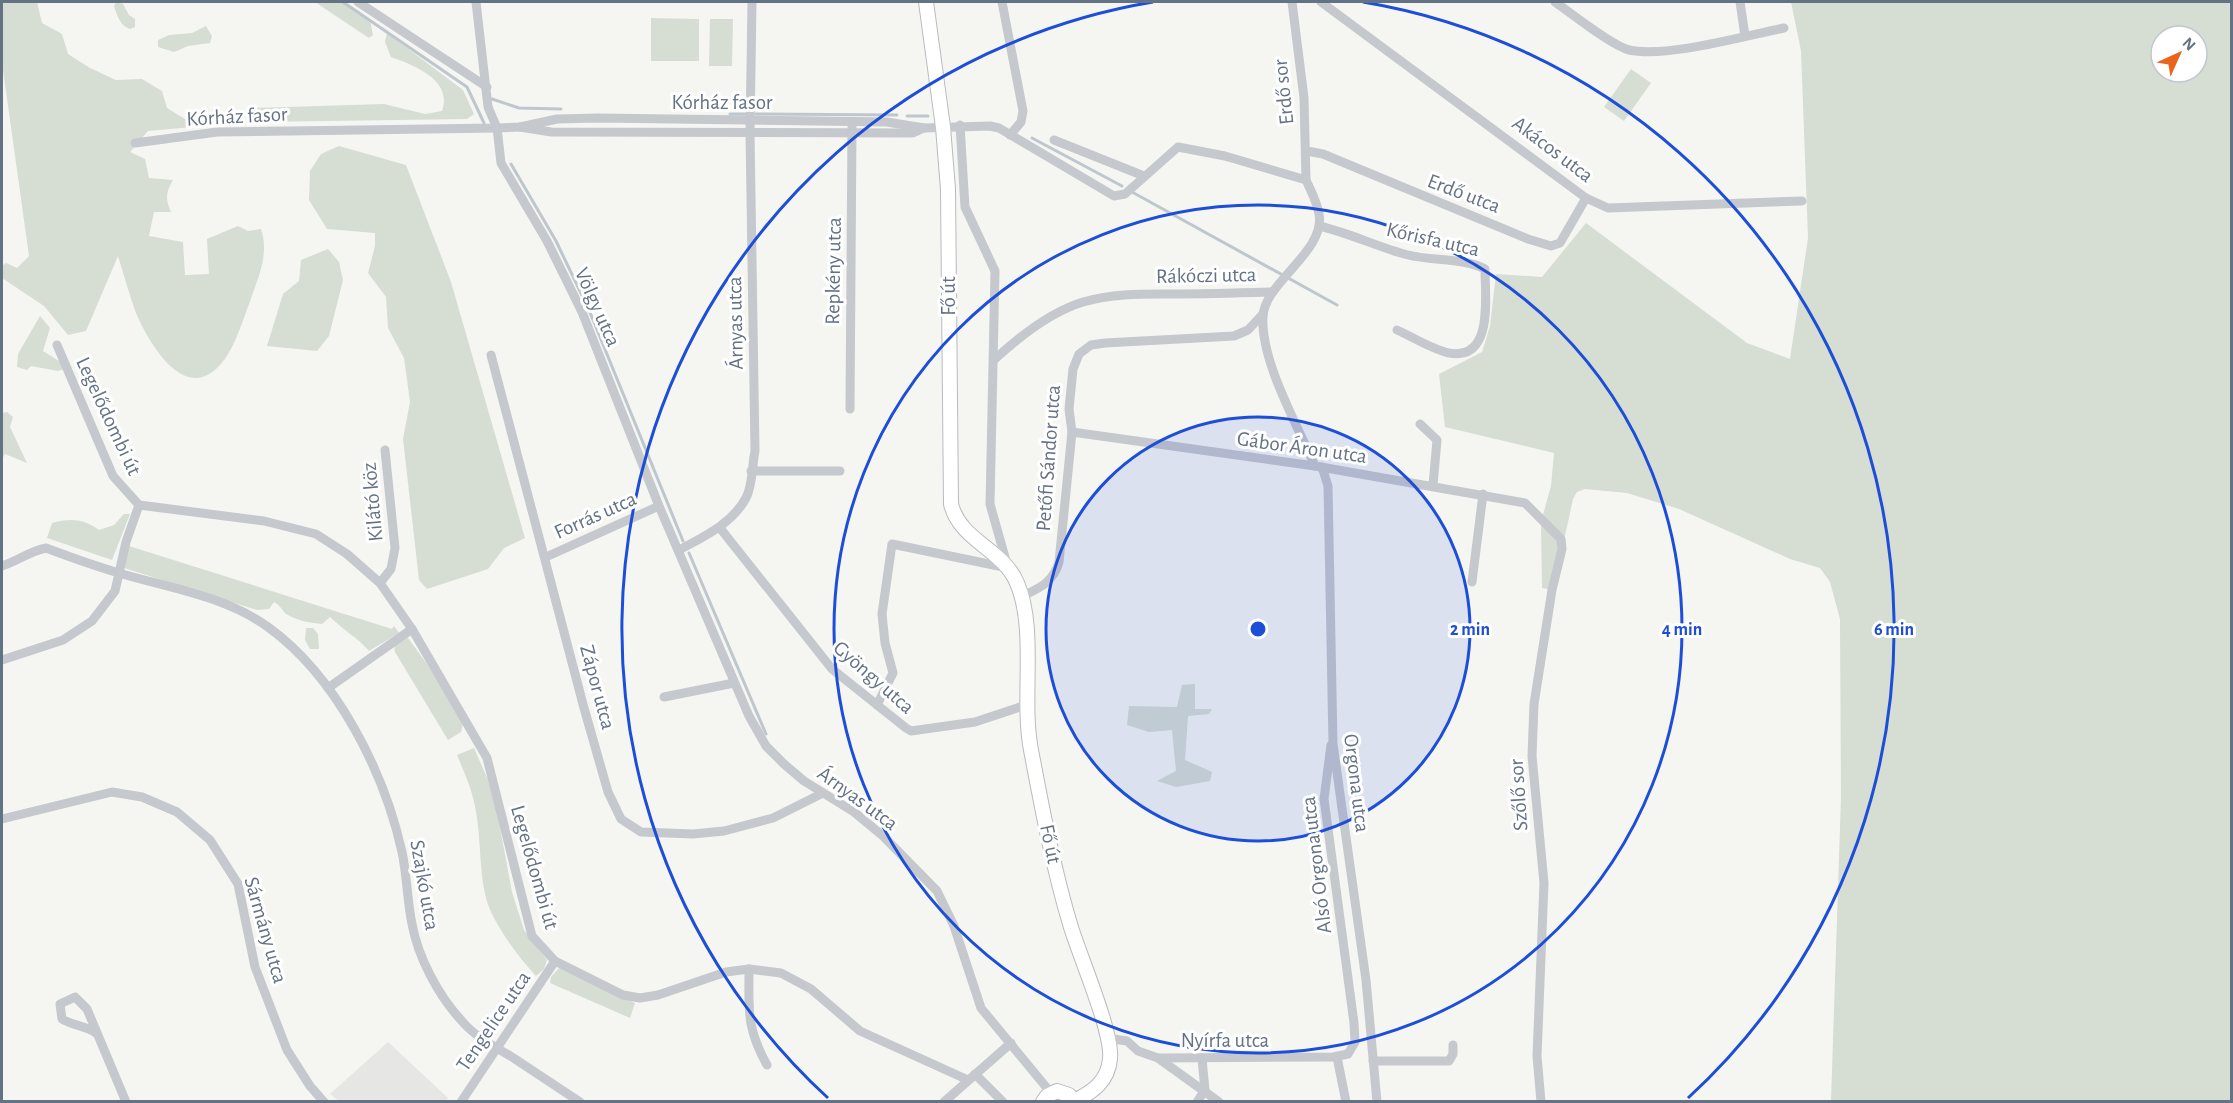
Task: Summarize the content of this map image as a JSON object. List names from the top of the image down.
{
  "streets": {
    "main road": ["Fő út"],
    "street": [
      "Erdő sor",
      "Kórház fasor",
      "Akácos utca",
      "Erdő utca",
      "Kőrisfa utca",
      "Repkény utca",
      "Rákóczi utca",
      "Völgy utca",
      "Árnyas utca",
      "Legelődombi út",
      "Gábor Áron utca",
      "Petőfi Sándor utca",
      "Kilátó köz",
      "Forrás utca",
      "Gyöngy utca",
      "Zápor utca",
      "Orgona utca",
      "Szőlő sor",
      "Alsó Orgona utca",
      "Szajkó utca",
      "Sármány utca",
      "Tengelice utca",
      "Nyírfa utca"
    ]
  },
  "crossings": [
    ["Erdő sor", "Erdő utca"],
    ["Kórház fasor", "Repkény utca"],
    ["Kórház fasor", "Fő út"],
    ["Kórház fasor", "Völgy utca"],
    ["Kórház fasor", "Árnyas utca"],
    ["Akácos utca", "Erdő utca"],
    ["Kőrisfa utca", "Rákóczi utca"],
    ["Rákóczi utca", "Fő út"],
    ["Rákóczi utca", "Petőfi Sándor utca"],
    ["Fő út", "Petőfi Sándor utca"],
    ["Fő út", "Gyöngy utca"],
    ["Fő út", "Nyírfa utca"],
    ["Völgy utca", "Árnyas utca"],
    ["Völgy utca", "Forrás utca"],
    ["Árnyas utca", "Forrás utca"],
    ["Árnyas utca", "Gyöngy utca"],
    ["Árnyas utca", "Zápor utca"],
    ["Legelődombi út", "Kilátó köz"],
    ["Legelődombi út", "Tengelice utca"],
    ["Gábor Áron utca", "Petőfi Sándor utca"],
    ["Gábor Áron utca", "Orgona utca"],
    ["Gábor Áron utca", "Szőlő sor"],
    ["Petőfi Sándor utca", "Orgona utca"],
    ["Forrás utca", "Zápor utca"],
    ["Orgona utca", "Alsó Orgona utca"],
    ["Alsó Orgona utca", "Nyírfa utca"],
    ["Szajkó utca", "Tengelice utca"]
  ],
  "north": "top right",
  "rings": ["2 min", "4 min", "6 min"]
}
